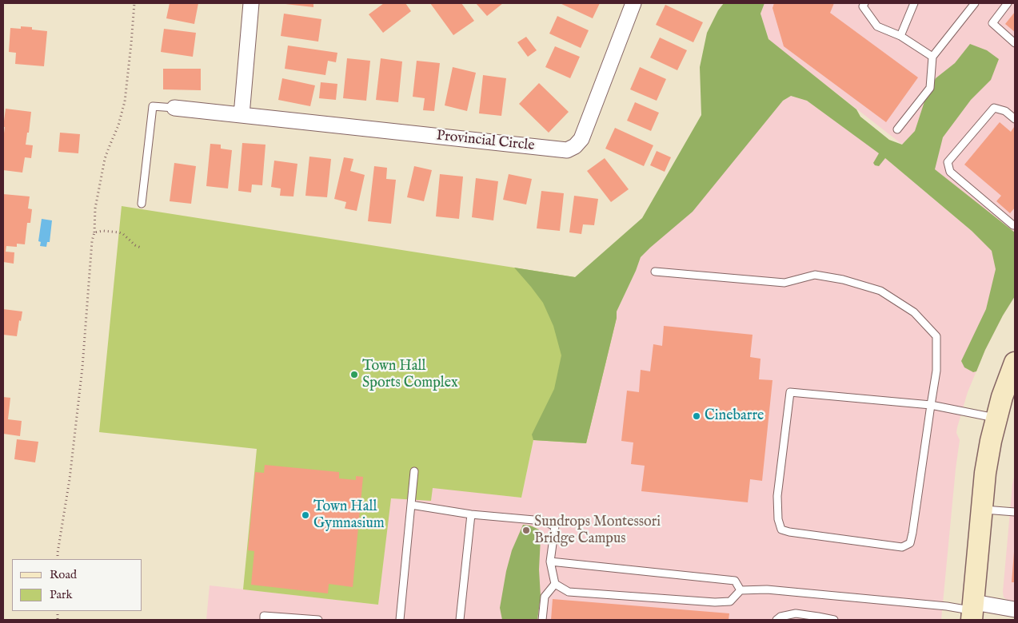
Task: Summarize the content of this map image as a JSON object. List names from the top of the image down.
{
  "streets": {
    "street": ["Provincial Circle"]
  },
  "places": [
    "Town Hall Sports Complex",
    "Cinebarre",
    "Town Hall Gymnasium",
    "Sundrops Montessori Bridge Campus"
  ],
  "legend": ["Road", "Park"]
}
